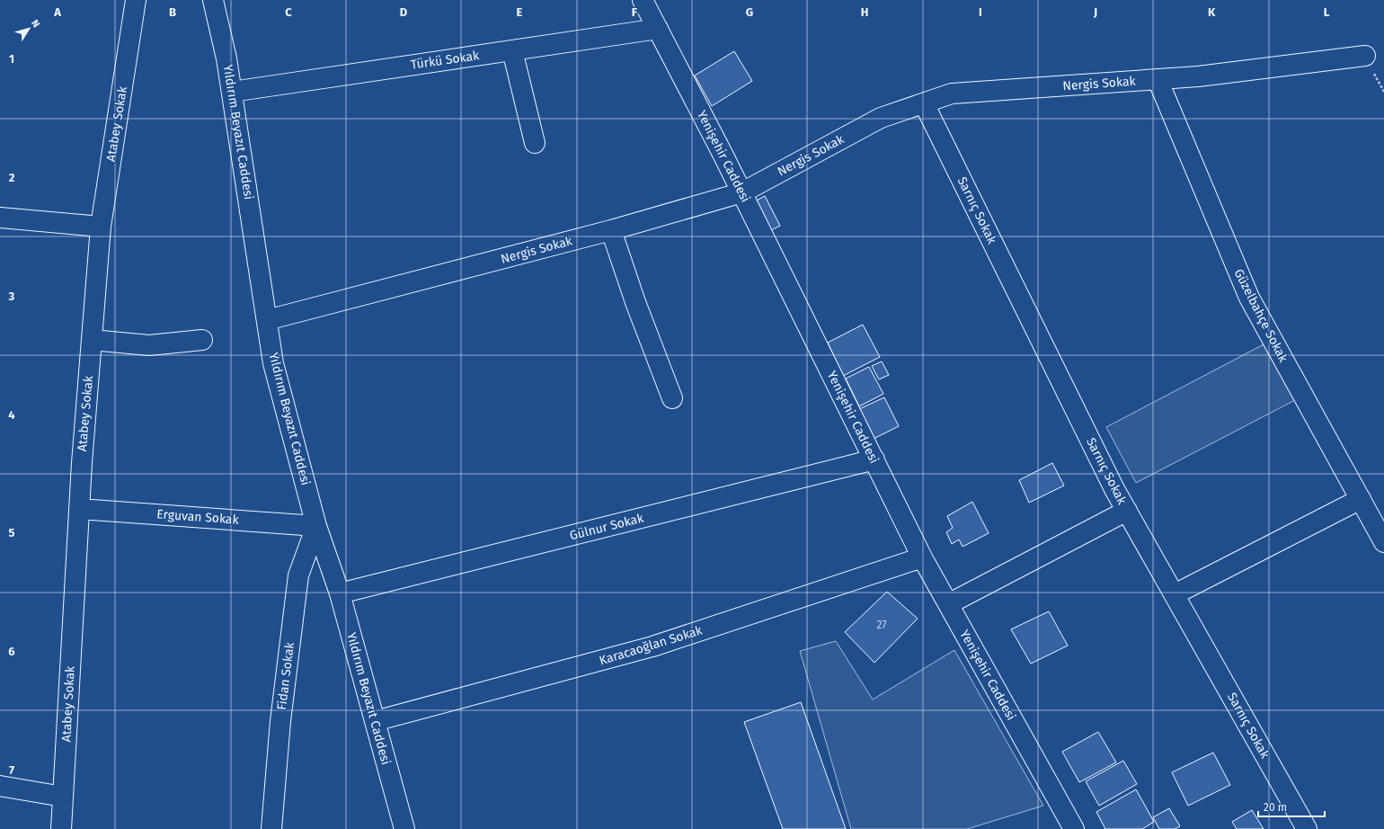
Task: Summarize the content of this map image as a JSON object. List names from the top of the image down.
{
  "streets": {
    "street": [
      "Türkü Sokak",
      "Nergis Sokak",
      "Atabey Sokak",
      "Yıldırım Beyazıt Caddesi",
      "Yenişehir Caddesi",
      "Sarnıç Sokak",
      "Güzelbahçe Sokak",
      "Erguvan Sokak",
      "Gülnur Sokak",
      "Karacaoğlan Sokak",
      "Fidan Sokak"
    ]
  },
  "crossings": [
    ["Türkü Sokak", "Yıldırım Beyazıt Caddesi"],
    ["Türkü Sokak", "Yenişehir Caddesi"],
    ["Nergis Sokak", "Yıldırım Beyazıt Caddesi"],
    ["Nergis Sokak", "Yenişehir Caddesi"],
    ["Nergis Sokak", "Sarnıç Sokak"],
    ["Nergis Sokak", "Güzelbahçe Sokak"],
    ["Atabey Sokak", "Erguvan Sokak"],
    ["Yıldırım Beyazıt Caddesi", "Erguvan Sokak"],
    ["Yıldırım Beyazıt Caddesi", "Gülnur Sokak"],
    ["Yıldırım Beyazıt Caddesi", "Karacaoğlan Sokak"],
    ["Yıldırım Beyazıt Caddesi", "Fidan Sokak"],
    ["Yenişehir Caddesi", "Gülnur Sokak"],
    ["Yenişehir Caddesi", "Karacaoğlan Sokak"],
    ["Erguvan Sokak", "Fidan Sokak"]
  ],
  "house_numbers": ["27"],
  "scale_bar": "20 m",
  "north": "top right",
  "grid": {
    "columns": [
      "A",
      "B",
      "C",
      "D",
      "E",
      "F",
      "G",
      "H",
      "I",
      "J",
      "K",
      "L"
    ],
    "rows": [
      "1",
      "2",
      "3",
      "4",
      "5",
      "6",
      "7"
    ]
  }
}
